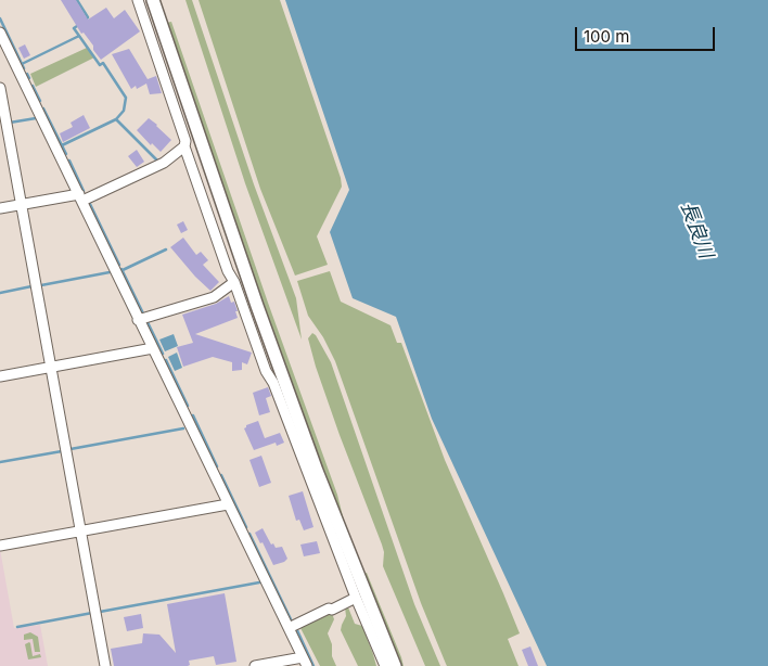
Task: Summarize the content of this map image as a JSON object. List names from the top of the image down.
{
  "water": ["長良川"],
  "scale_bar": "100 m"
}
